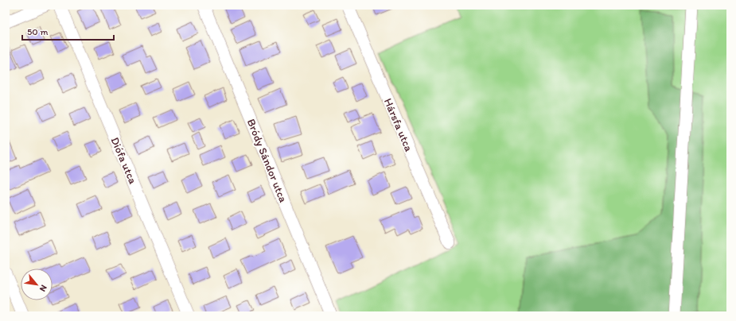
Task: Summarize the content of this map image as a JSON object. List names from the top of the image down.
{
  "streets": {
    "street": ["Hársfa utca", "Diófa utca", "Bródy Sándor utca"]
  },
  "scale_bar": "50 m",
  "north": "bottom right"
}
